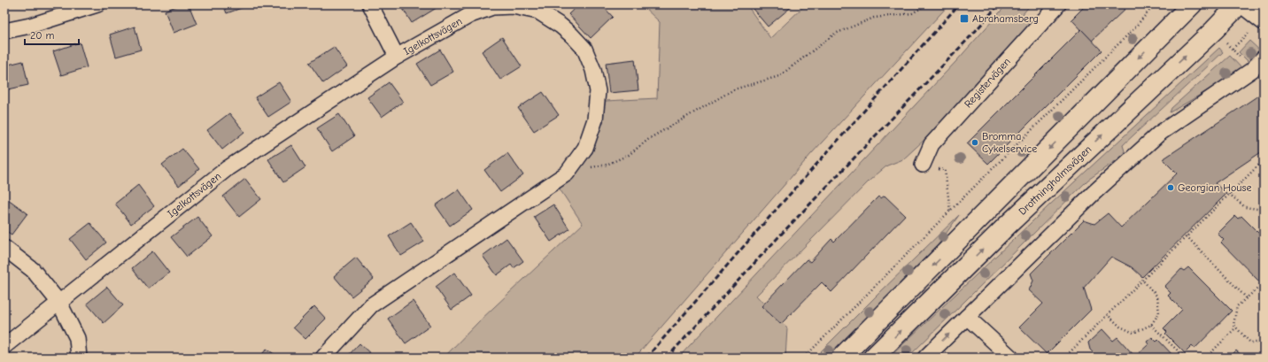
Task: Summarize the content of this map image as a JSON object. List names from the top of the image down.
{
  "streets": {
    "main road": ["Drottningholmsvägen"],
    "street": ["Igelkottsvägen", "Registervägen"]
  },
  "places": {
    "transit": ["Abrahamsberg"],
    "other": ["Bromma Cykelservice", "Georgian House"]
  },
  "scale_bar": "20 m"
}
